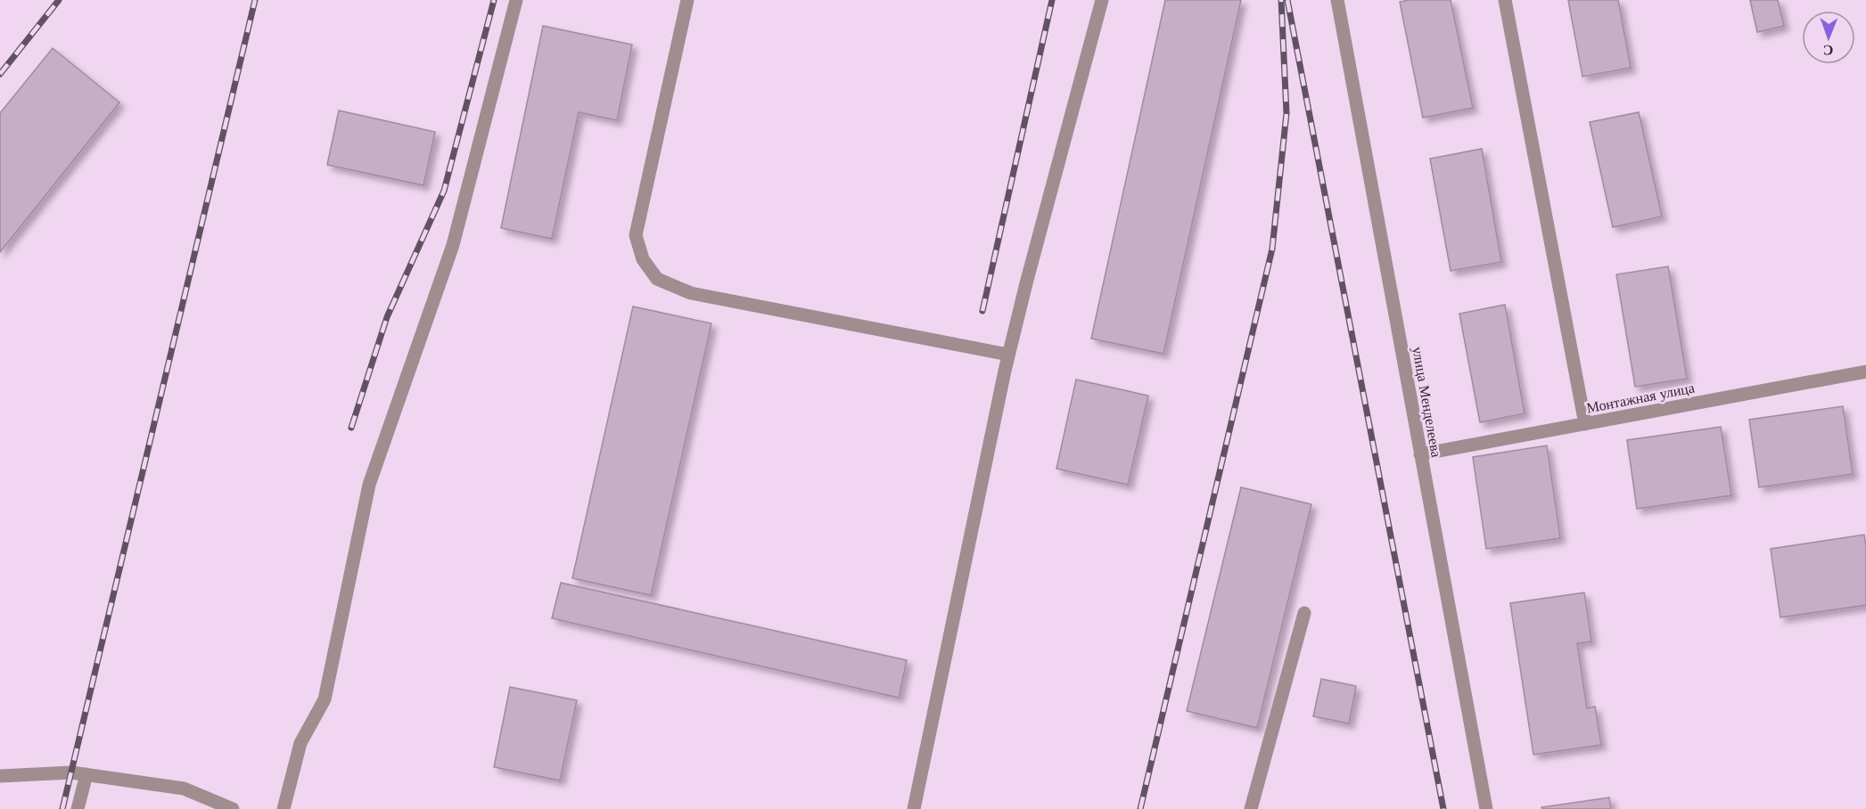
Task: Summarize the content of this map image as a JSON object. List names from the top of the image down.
{
  "streets": {
    "street": ["Монтажная улица", "улица Менделеева"]
  },
  "crossings": [
    ["Монтажная улица", "улица Менделеева"]
  ],
  "north": "bottom"
}
